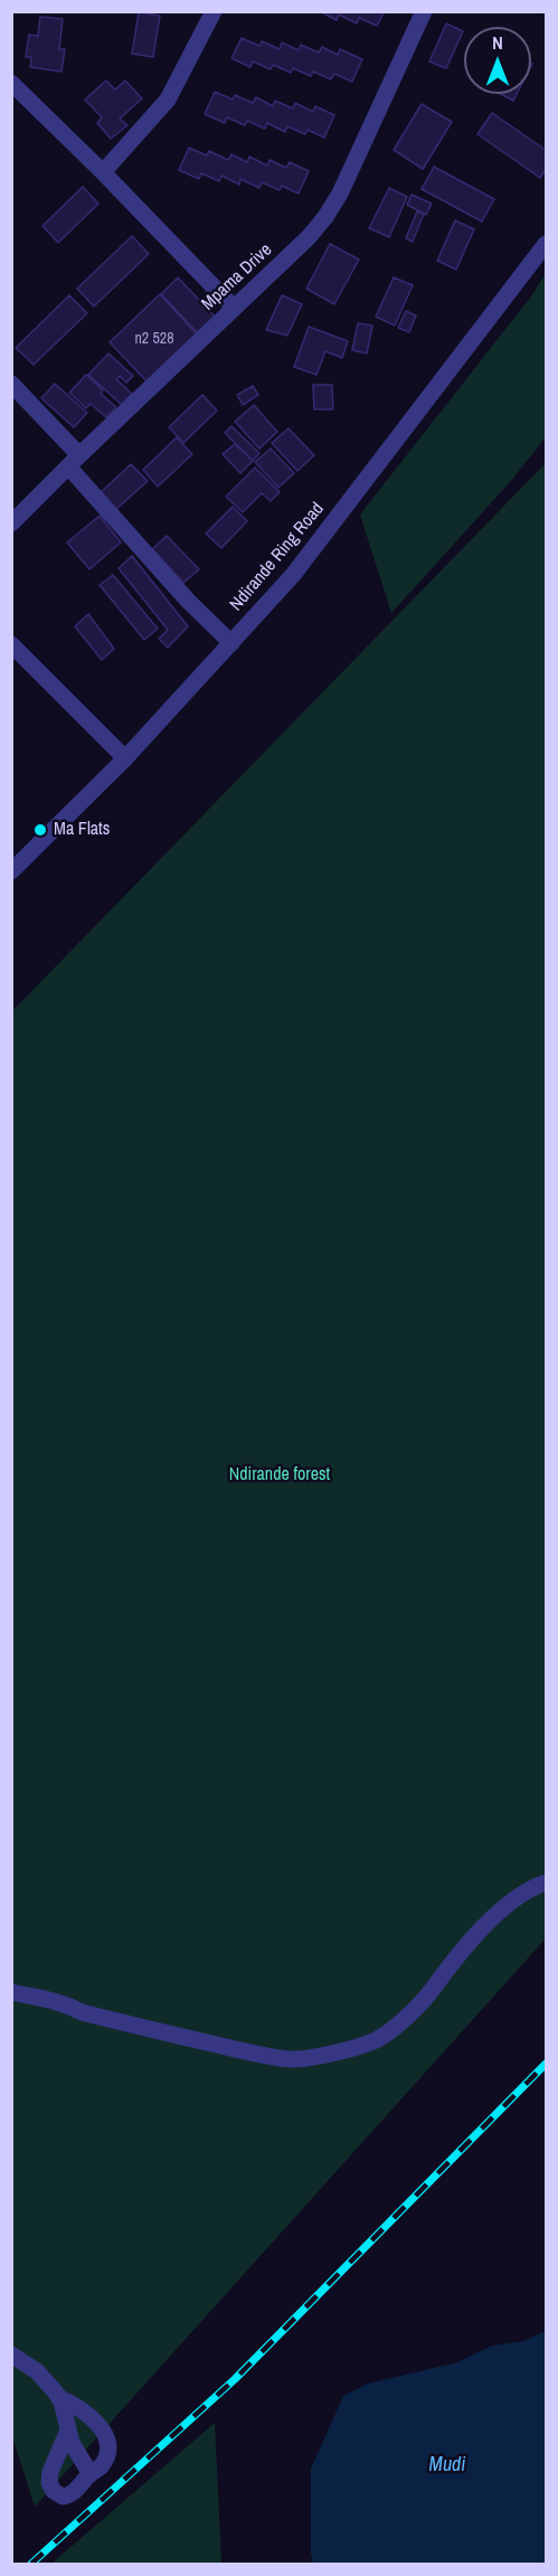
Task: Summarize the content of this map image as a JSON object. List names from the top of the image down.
{
  "streets": {
    "street": ["Mpama Drive", "Ndirande Ring Road"]
  },
  "water": ["Mudi"],
  "parks": ["Ndirande forest"],
  "places": ["Ma Flats"],
  "house_numbers": ["n2 528"],
  "north": "top"
}
